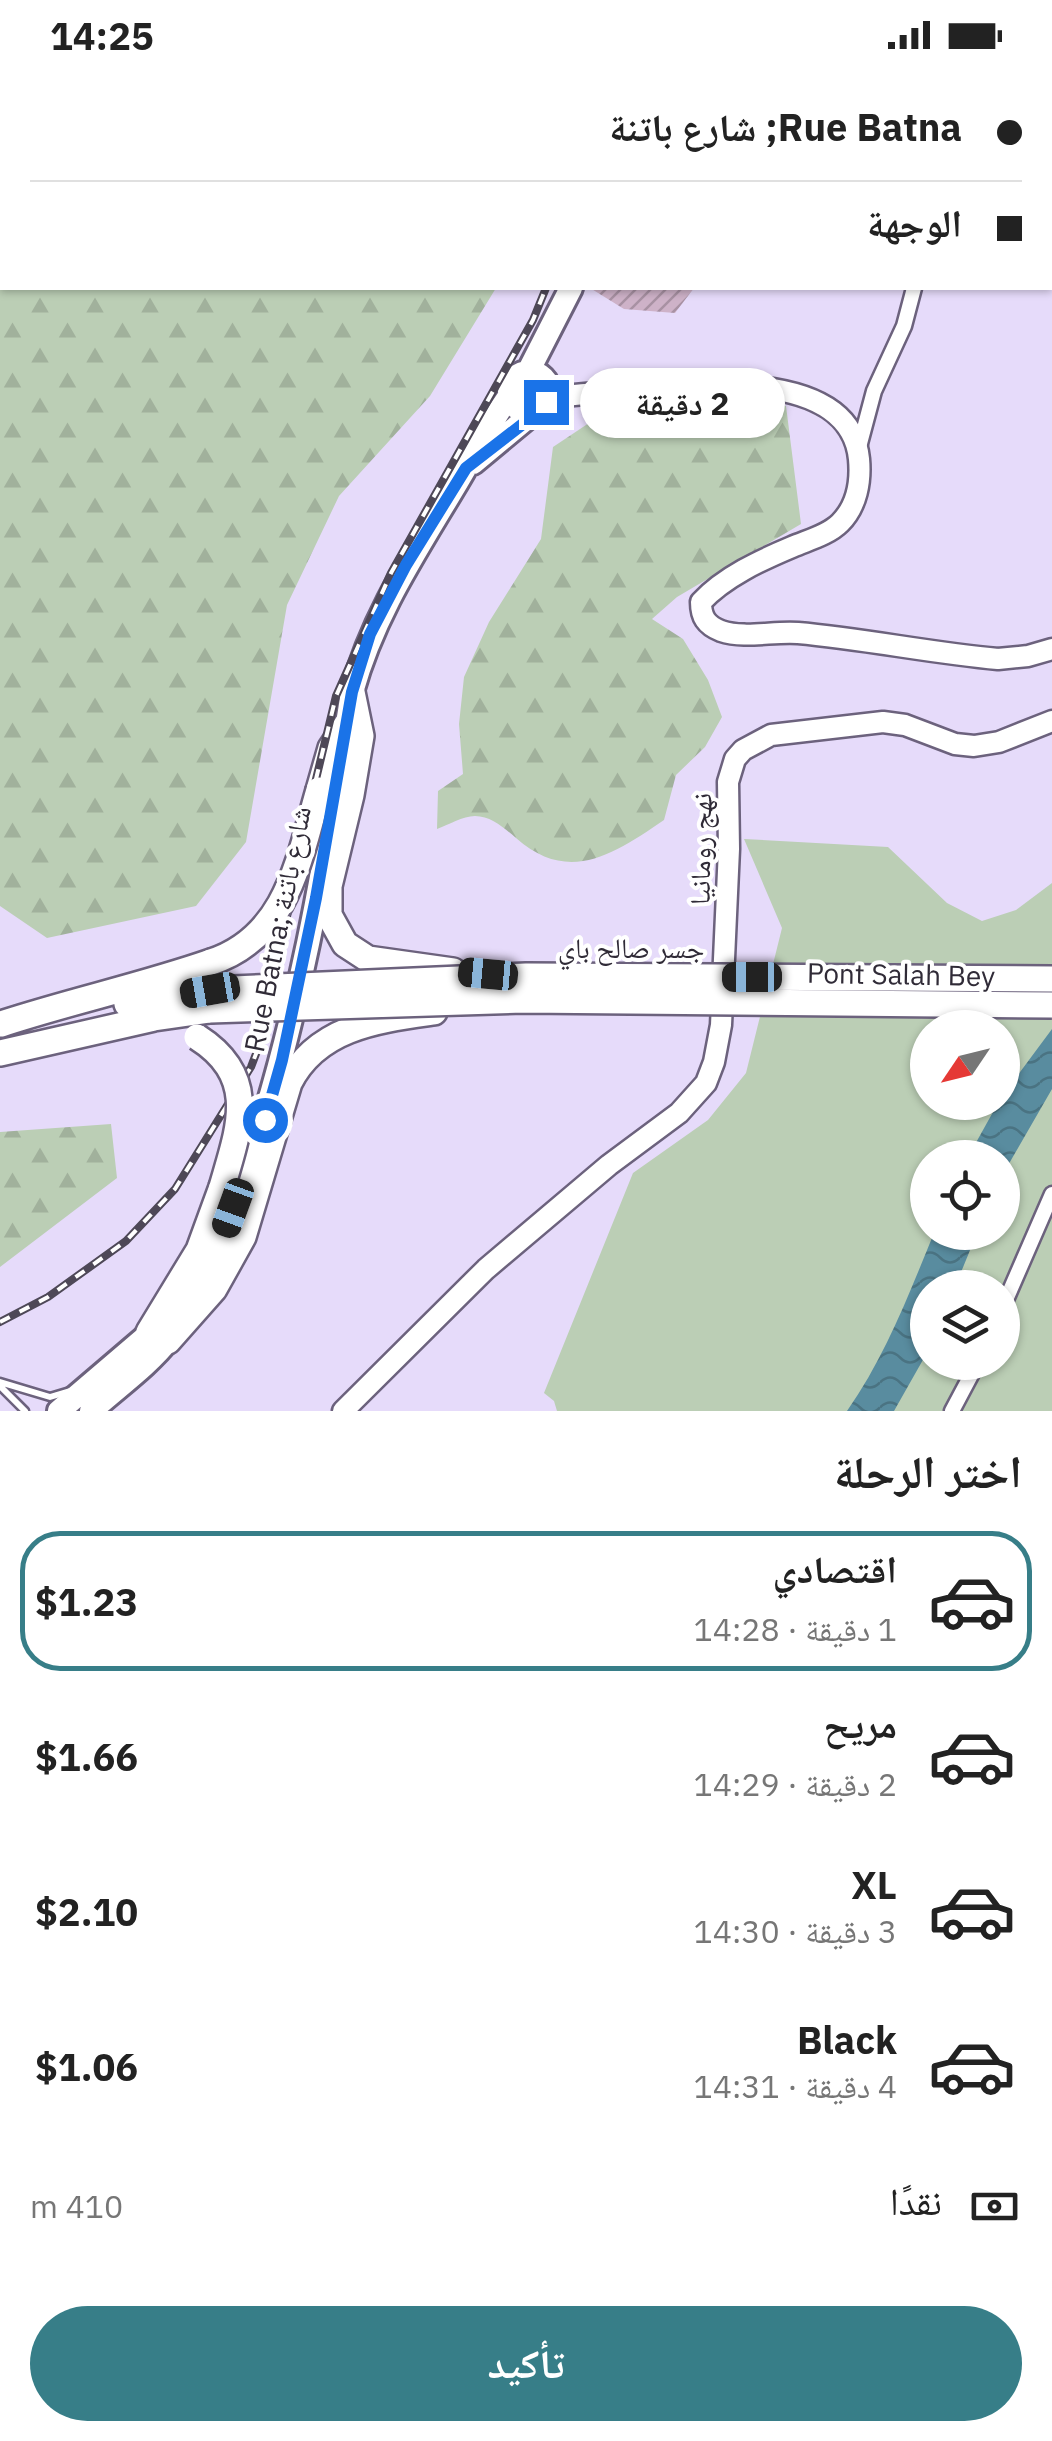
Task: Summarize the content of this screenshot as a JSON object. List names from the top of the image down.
{
  "streets": {
    "highway": ["جسر صالح باي", "Pont Salah Bey"],
    "main road": ["Rue Batna; شارع باتنة"],
    "street": ["نهج رومانيا"]
  },
  "crossings": [
    ["جسر صالح باي", "Pont Salah Bey"]
  ],
  "north": "bottom left",
  "page": {
    "status": "14:25",
    "banner": ["Rue Batna; شارع باتنة", "الوجهة"],
    "bubble": "2 دقيقة",
    "heading": "اختر الرحلة",
    "list": [
      {
        "name": "اقتصادي",
        "note": "1 دقيقة · 14:28",
        "value": "$1.23"
      },
      {
        "name": "مريح",
        "note": "2 دقيقة · 14:29",
        "value": "$1.66"
      },
      {
        "name": "XL",
        "note": "3 دقيقة · 14:30",
        "value": "$2.10"
      },
      {
        "name": "Black",
        "note": "4 دقيقة · 14:31",
        "value": "$1.06"
      }
    ],
    "pay": ["نقدًا", "410 m"],
    "buttons": "تأكيد"
  }
}
